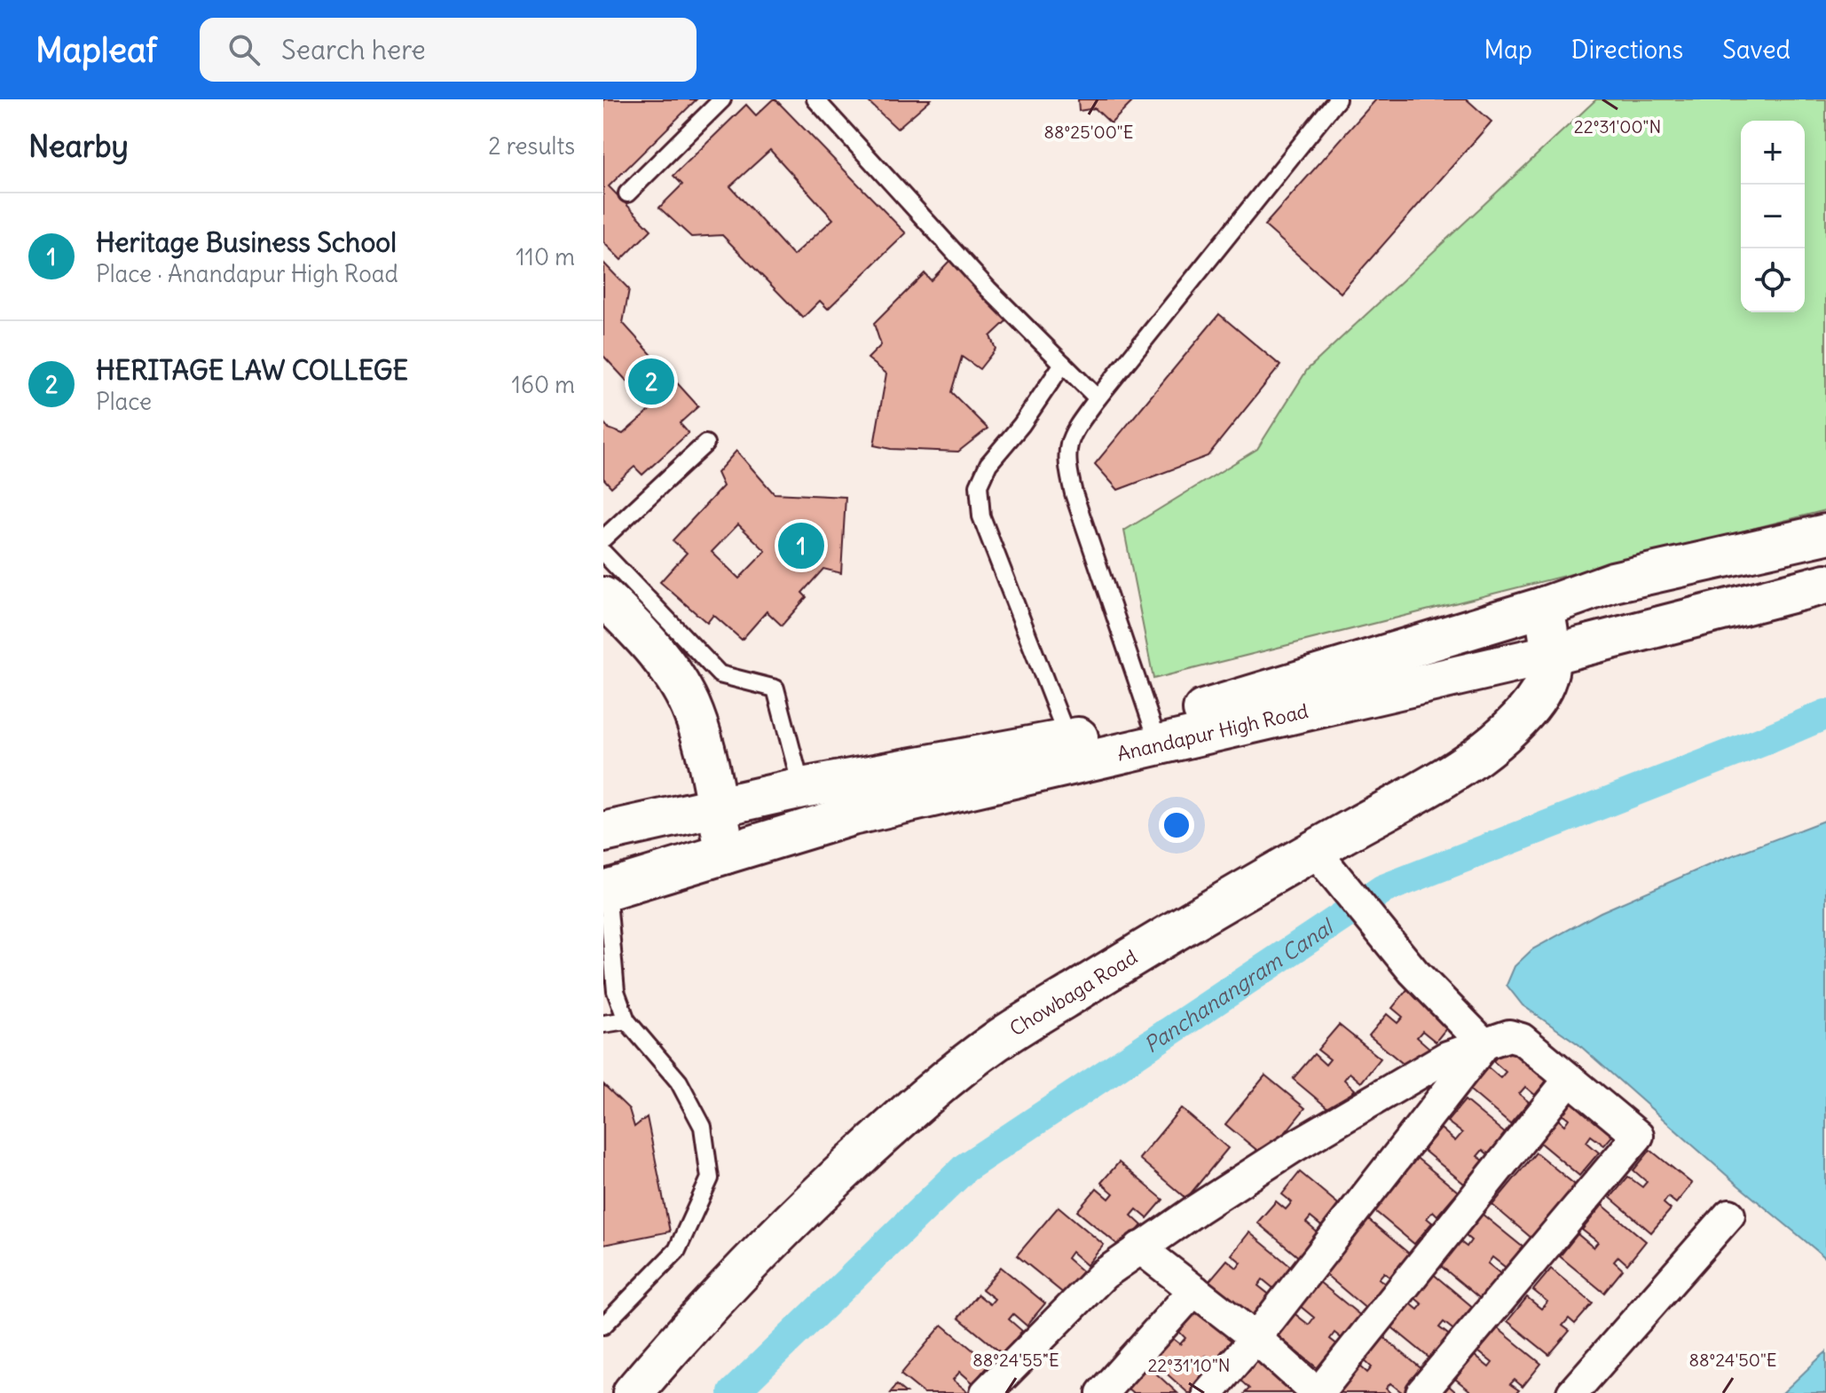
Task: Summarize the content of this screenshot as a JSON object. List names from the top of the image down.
{
  "streets": {
    "main road": ["Anandapur High Road", "Chowbaga Road"]
  },
  "crossings": [
    ["Anandapur High Road", "Chowbaga Road"]
  ],
  "water": ["Panchanangram Canal"],
  "page": {
    "header": "Mapleaf",
    "search": "Search here",
    "nav": ["Map", "Directions", "Saved"],
    "heading": ["Nearby", "2 results"],
    "map_buttons": ["+", "−"],
    "list": [
      {
        "mark": "1",
        "name": "Heritage Business School",
        "note": "Place · Anandapur High Road",
        "value": "110 m"
      },
      {
        "mark": "2",
        "name": "HERITAGE LAW COLLEGE",
        "note": "Place",
        "value": "160 m"
      }
    ],
    "pins": ["2", "1"]
  },
  "coordinates": [
    "22°31'00\"N",
    "88°25'00\"E",
    "88°24'55\"E",
    "88°24'50\"E",
    "22°31'10\"N"
  ]
}
